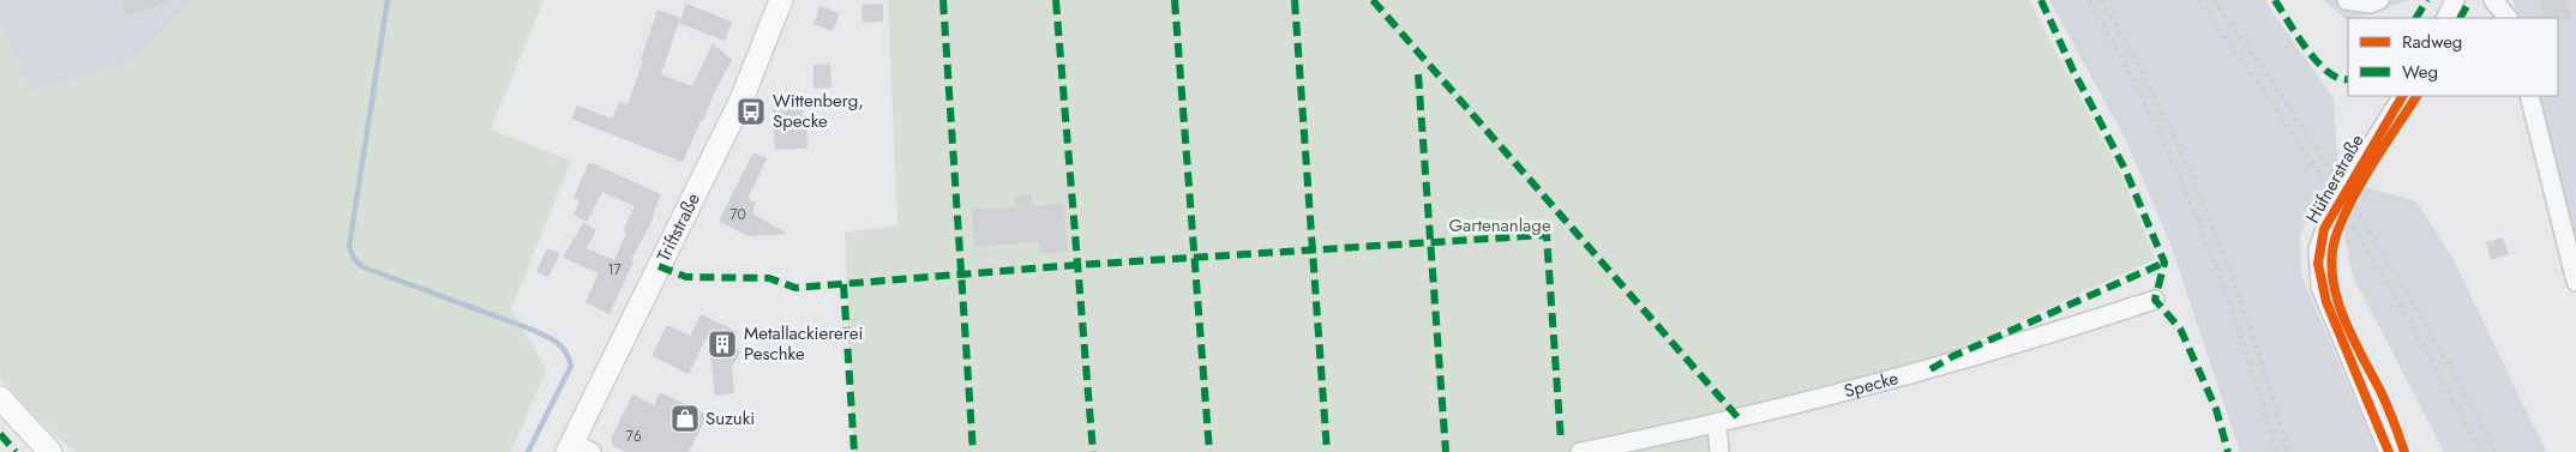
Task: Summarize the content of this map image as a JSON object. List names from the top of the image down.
{
  "streets": {
    "main road": ["Triftstraße"],
    "street": ["Hüfnerstraße", "Specke"]
  },
  "parks": ["Gartenanlage"],
  "places": {
    "bus stop": ["Wittenberg, Specke"],
    "building": ["Metallackiererei Peschke"],
    "shop": ["Suzuki"]
  },
  "house_numbers": ["70", "17", "76"],
  "legend": ["Radweg", "Weg"]
}
